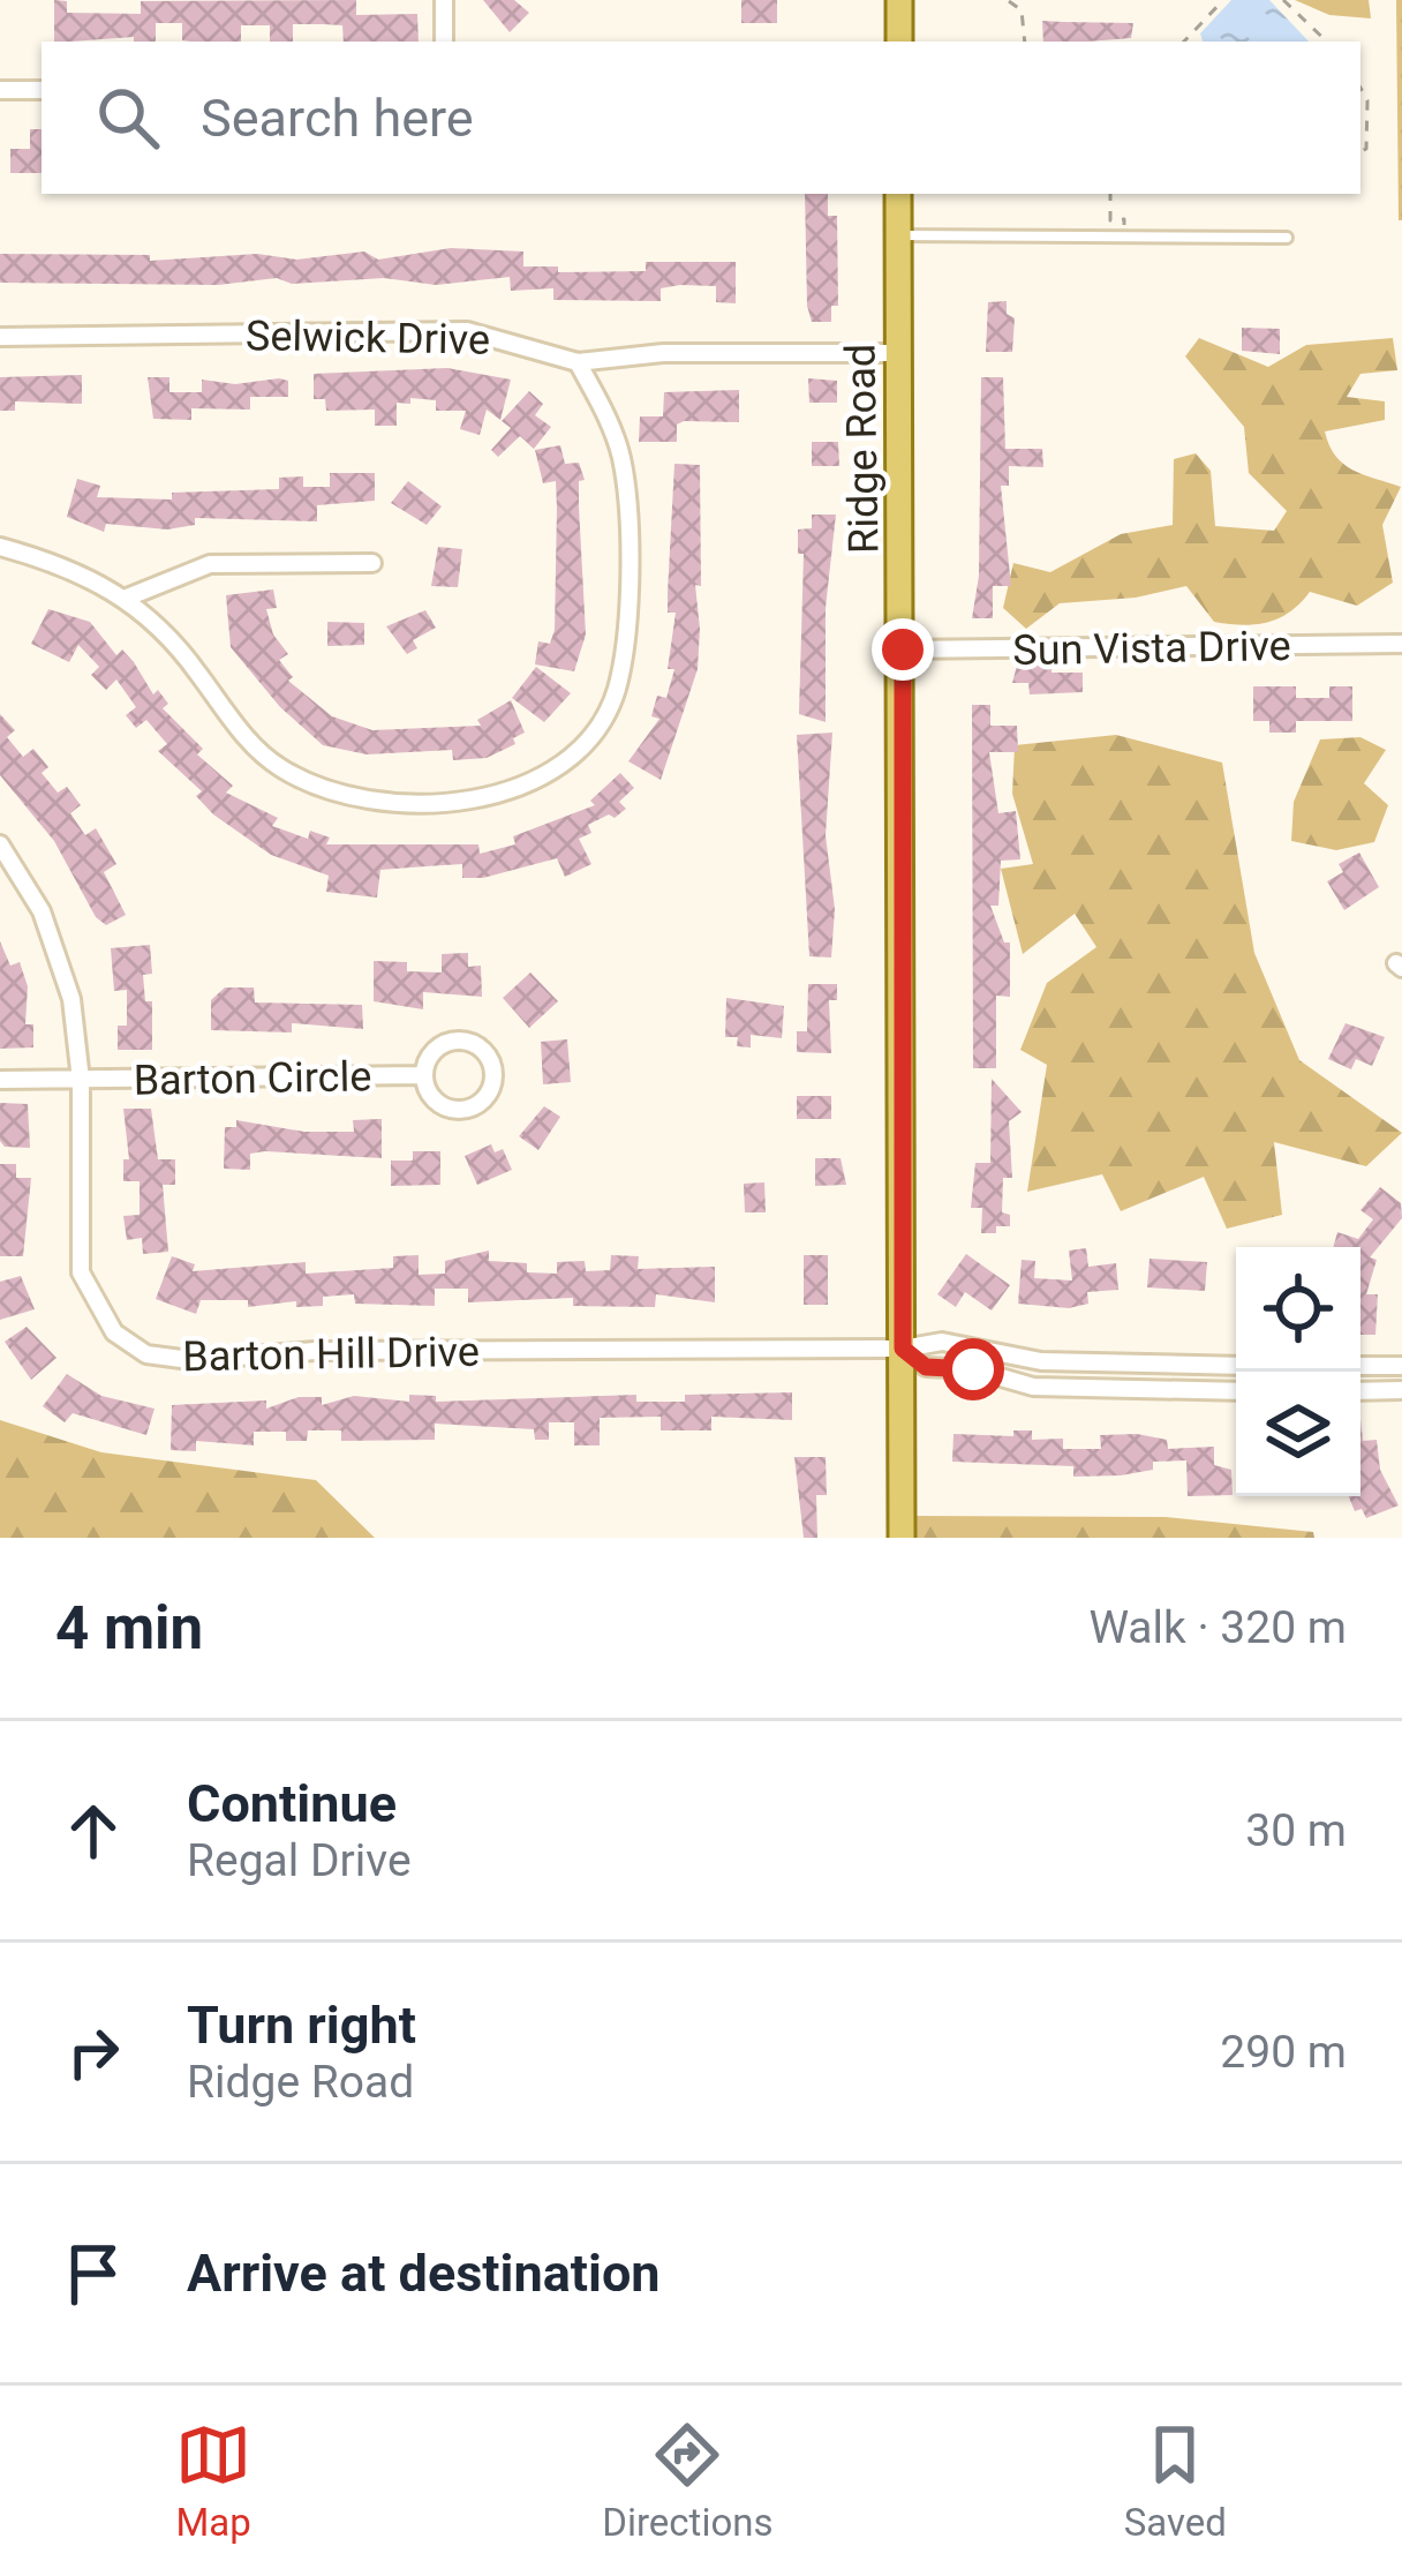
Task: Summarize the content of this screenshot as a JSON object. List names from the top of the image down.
{
  "streets": {
    "main road": ["Ridge Road"],
    "street": [
      "Selwick Drive",
      "Sun Vista Drive",
      "Barton Circle",
      "Barton Hill Drive"
    ]
  },
  "crossings": [
    ["Selwick Drive", "Ridge Road"],
    ["Ridge Road", "Sun Vista Drive"],
    ["Ridge Road", "Barton Hill Drive"],
    ["Barton Circle", "Barton Hill Drive"]
  ],
  "page": {
    "search": "Search here",
    "heading": ["4 min", "Walk · 320 m"],
    "list": [
      ["Continue", "Regal Drive", "30 m"],
      ["Turn right", "Ridge Road", "290 m"],
      "Arrive at destination"
    ],
    "nav": ["Map", "Directions", "Saved"]
  }
}
